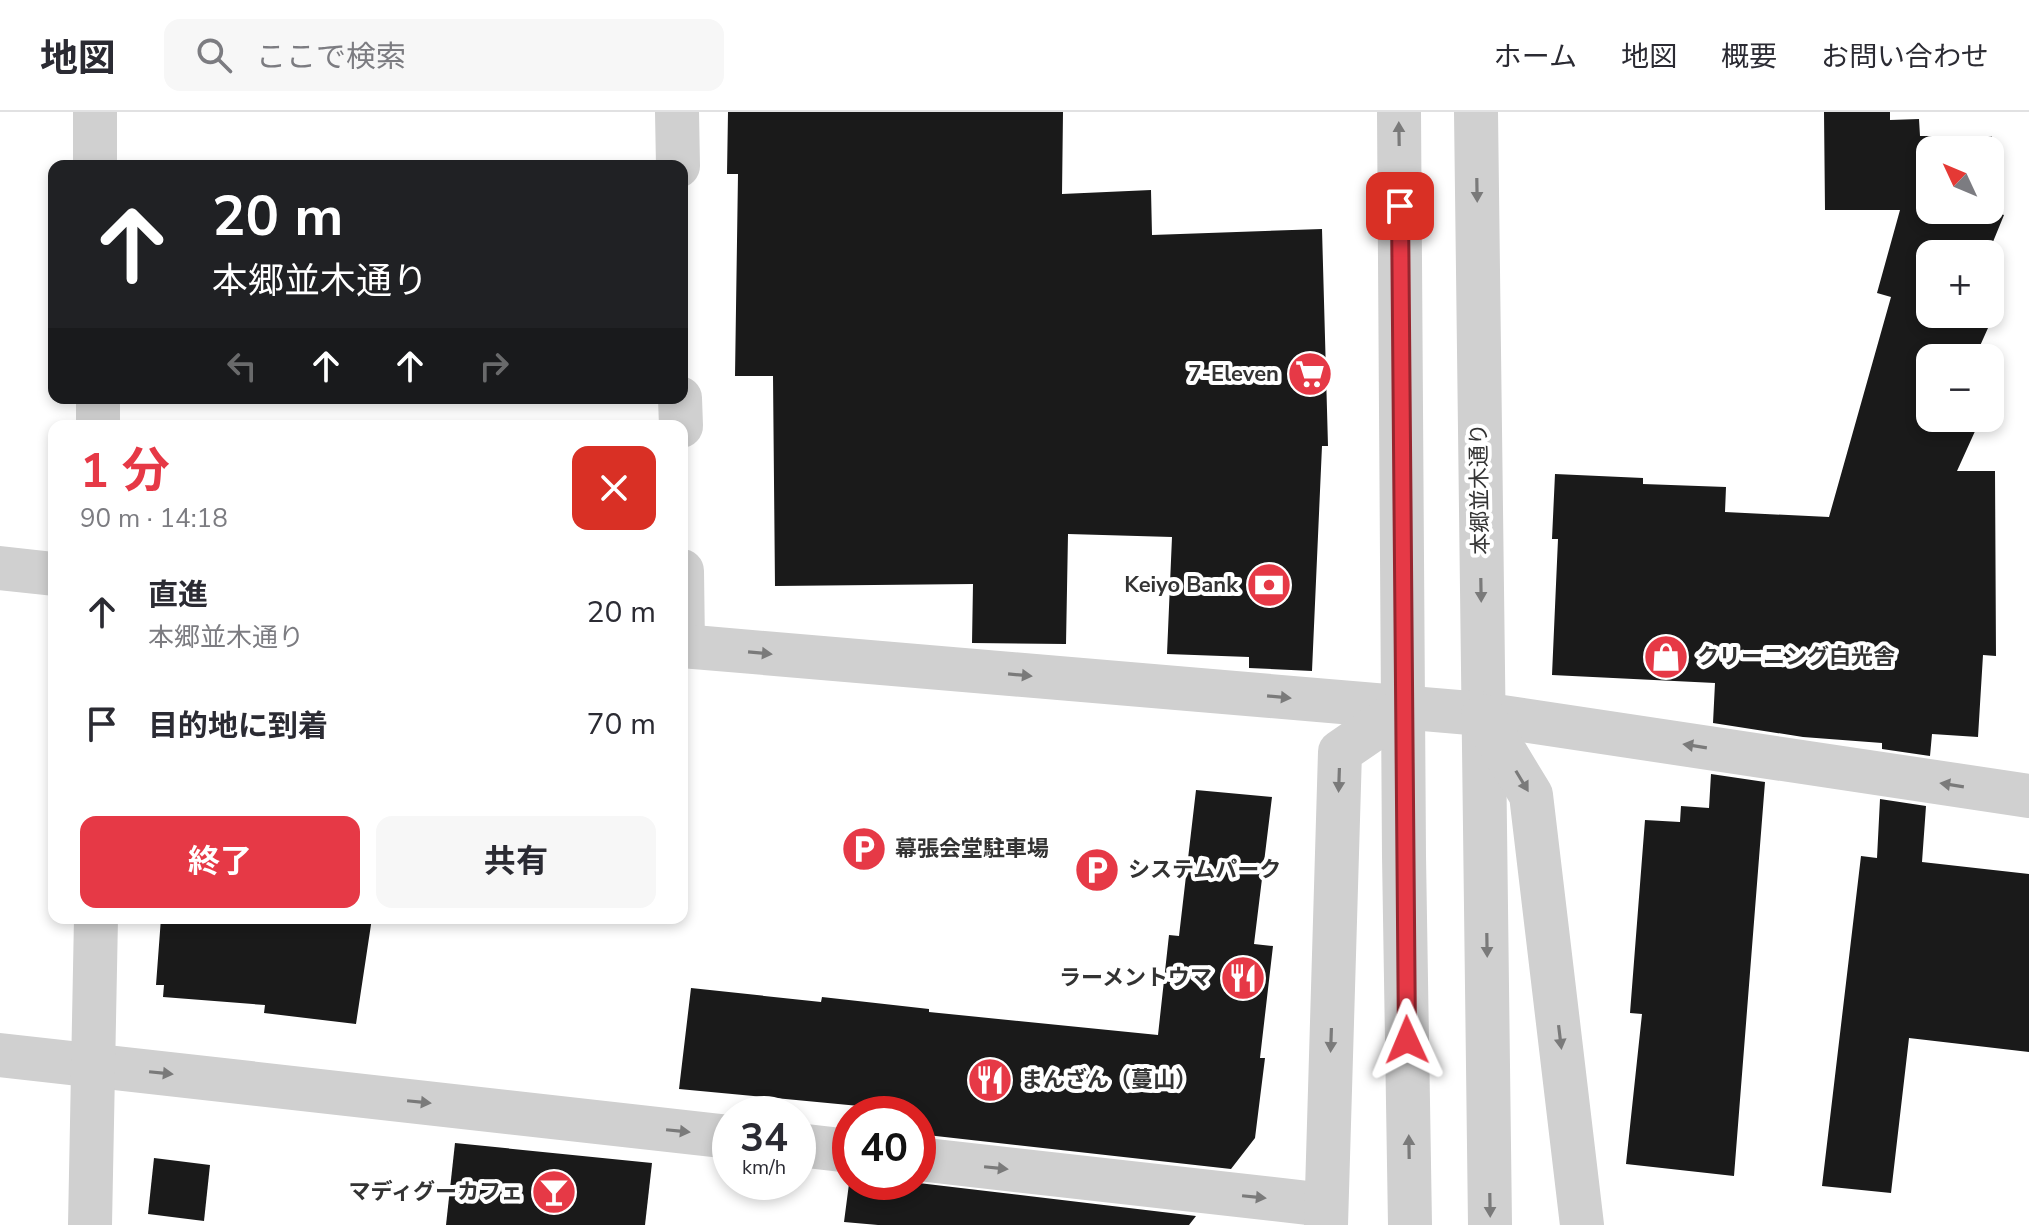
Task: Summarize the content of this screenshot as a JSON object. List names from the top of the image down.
{
  "streets": {
    "street": ["本郷並木通り"]
  },
  "places": {
    "supermarket": ["7-Eleven"],
    "bank": ["Keiyo Bank"],
    "shop": ["クリーニング白光舎"],
    "parking": ["幕張会堂駐車場", "システムパーク"],
    "restaurant": ["ラーメントウマ", "まんざん（蔓山）"],
    "bar": ["マディグーカフェ"]
  },
  "north": "top left",
  "page": {
    "header": "地図",
    "search": "ここで検索",
    "nav": [
      "ホーム",
      "地図",
      "概要",
      "お問い合わせ"
    ],
    "map_buttons": ["+", "−"],
    "turn": ["20 m", "本郷並木通り"],
    "heading": ["1 分", "90 m · 14:18"],
    "list": [
      {
        "name": "直進",
        "note": "本郷並木通り",
        "value": "20 m"
      },
      {
        "name": "目的地に到着",
        "value": "70 m"
      }
    ],
    "buttons": ["終了", "共有"],
    "speed": "34 km/h",
    "limit": "40"
  }
}
